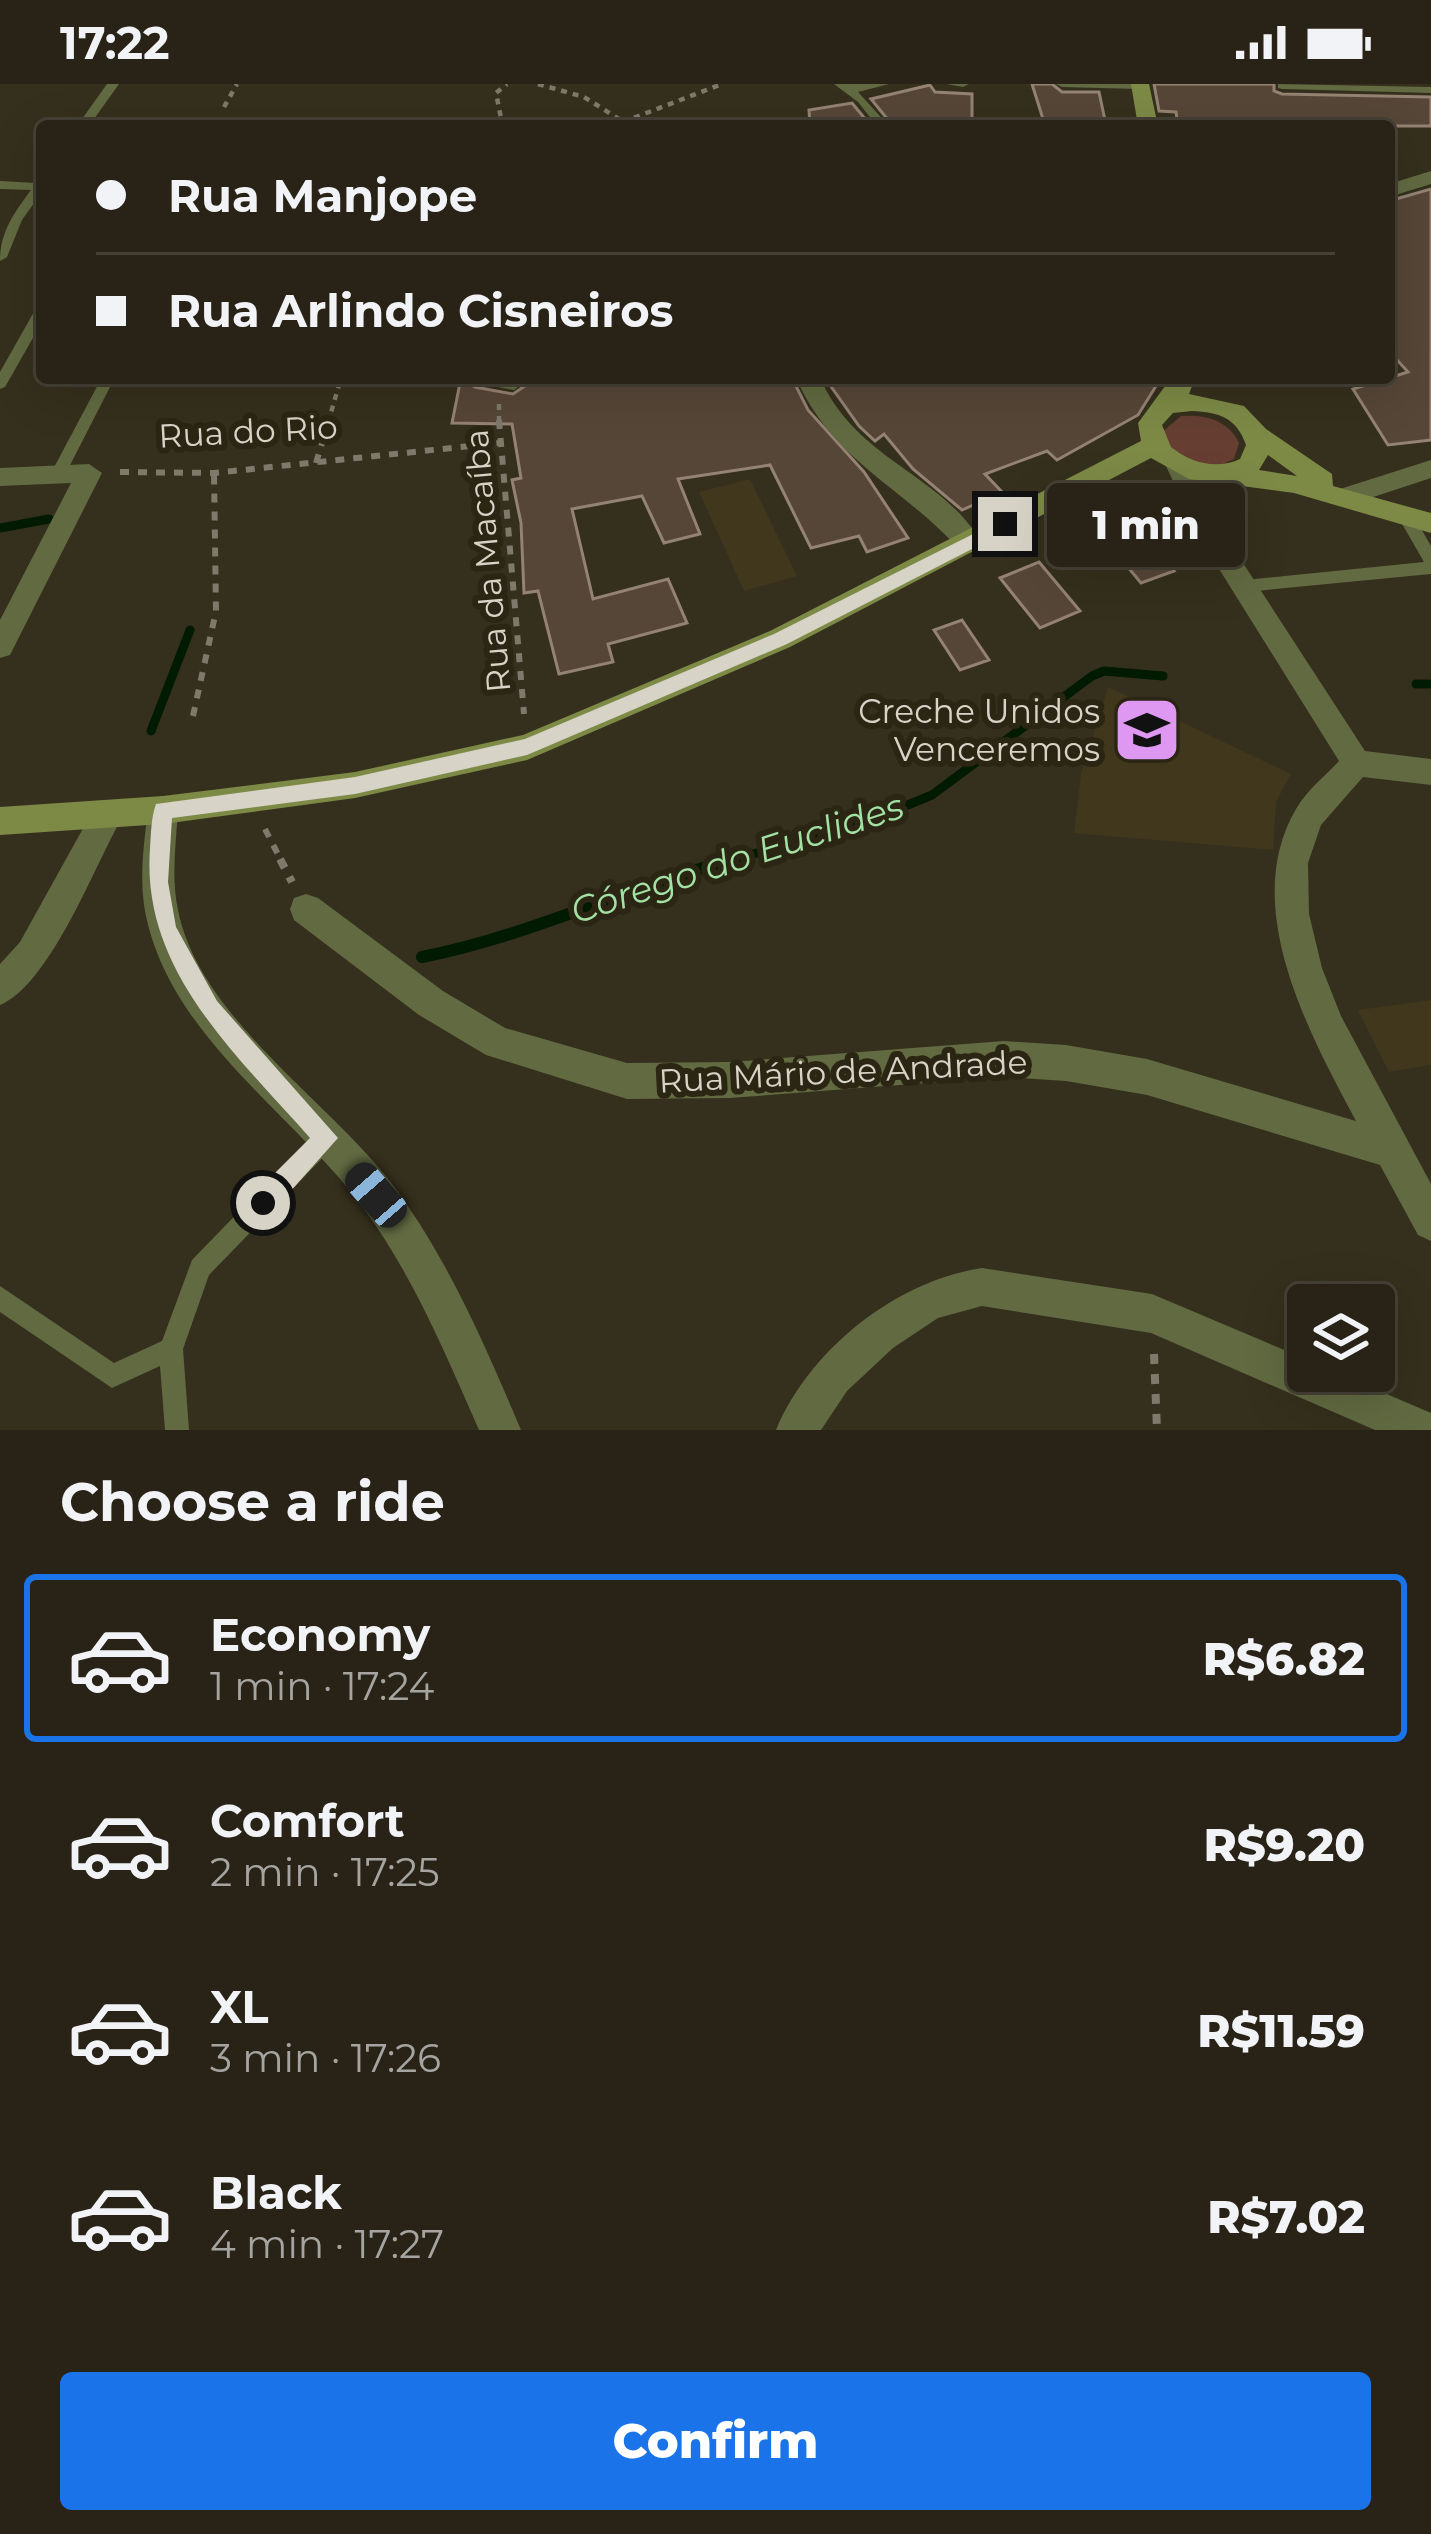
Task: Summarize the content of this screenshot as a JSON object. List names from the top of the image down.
{
  "streets": {
    "street": ["Rua Mário de Andrade"],
    "path": ["Rua do Rio", "Rua da Macaíba"]
  },
  "crossings": [
    ["Rua do Rio", "Rua da Macaíba"]
  ],
  "water": ["Córego do Euclides"],
  "places": {
    "school or university": ["Creche Unidos Venceremos"]
  },
  "page": {
    "status": "17:22",
    "banner": ["Rua Manjope", "Rua Arlindo Cisneiros"],
    "bubble": "1 min",
    "heading": "Choose a ride",
    "list": [
      {
        "name": "Economy",
        "note": "1 min · 17:24",
        "value": "R$6.82"
      },
      {
        "name": "Comfort",
        "note": "2 min · 17:25",
        "value": "R$9.20"
      },
      {
        "name": "XL",
        "note": "3 min · 17:26",
        "value": "R$11.59"
      },
      {
        "name": "Black",
        "note": "4 min · 17:27",
        "value": "R$7.02"
      }
    ],
    "buttons": "Confirm"
  }
}
